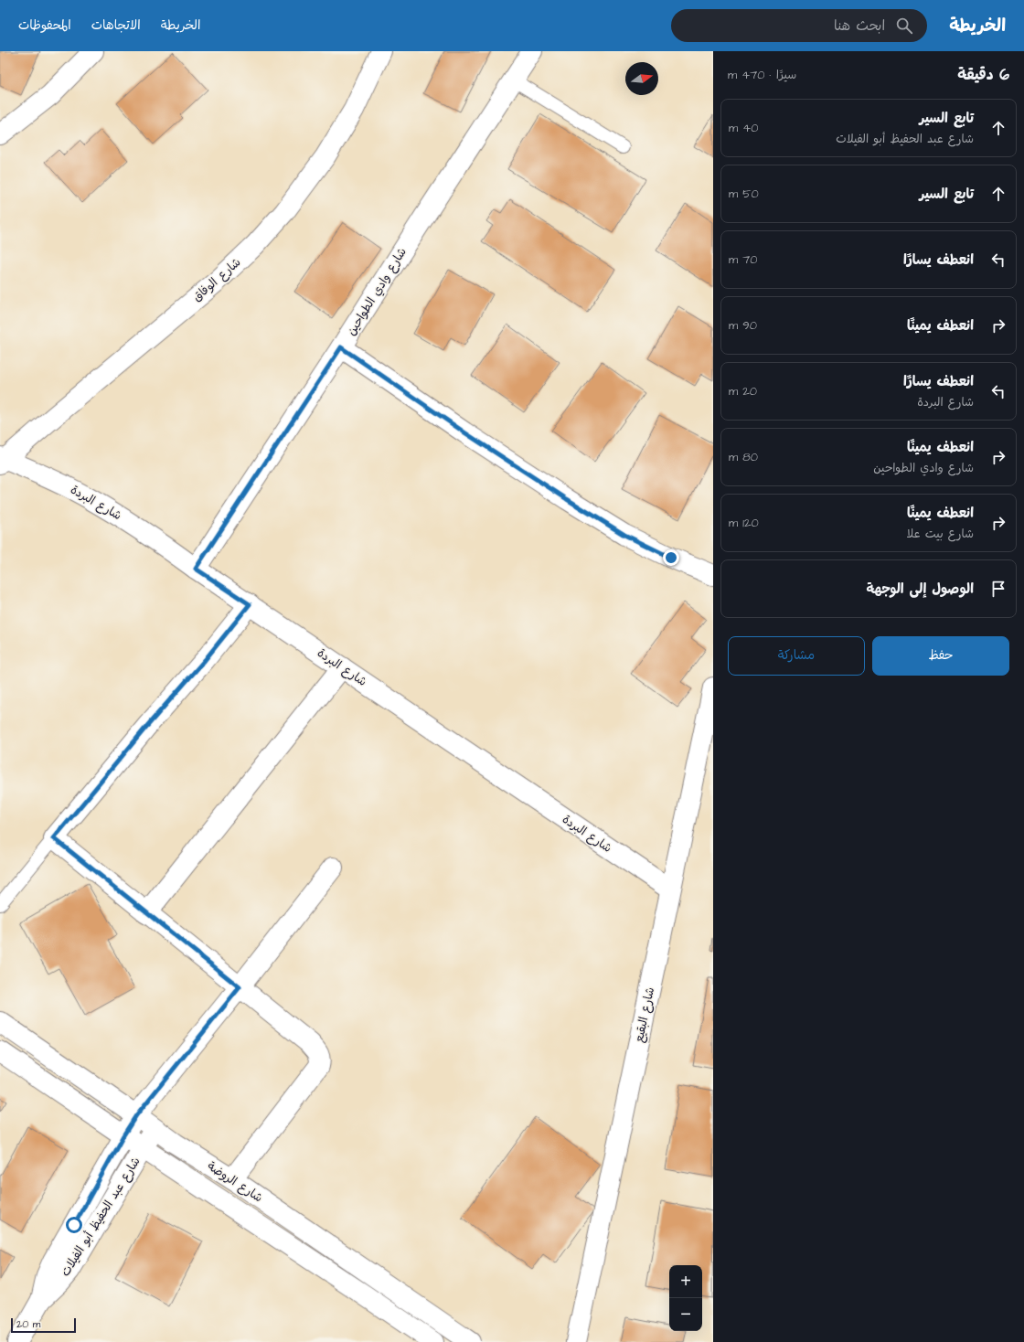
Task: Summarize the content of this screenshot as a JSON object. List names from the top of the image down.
{
  "streets": {
    "street": [
      "شارع الوفاق",
      "شارع وادي الطواحين",
      "شارع البردة",
      "شارع البقيع",
      "شارع الروضة",
      "شارع عبد الحفيظ أبو الفيلات"
    ]
  },
  "crossings": [
    ["شارع الوفاق", "شارع البردة"],
    ["شارع وادي الطواحين", "شارع البردة"],
    ["شارع البردة", "شارع البقيع"],
    ["شارع الروضة", "شارع عبد الحفيظ أبو الفيلات"]
  ],
  "scale_bar": "20 m",
  "north": "right",
  "page": {
    "header": "الخريطة",
    "search": "ابحث هنا",
    "nav": ["الخريطة", "الاتجاهات", "المحفوظات"],
    "heading": ["6 دقيقة", "سيرًا · 470 m"],
    "list": [
      ["تابع السير", "شارع عبد الحفيظ أبو الفيلات", "40 m"],
      ["تابع السير", "50 m"],
      ["انعطف يسارًا", "70 m"],
      ["انعطف يمينًا", "90 m"],
      ["انعطف يسارًا", "شارع البردة", "20 m"],
      ["انعطف يمينًا", "شارع وادي الطواحين", "80 m"],
      ["انعطف يمينًا", "شارع بيت علا", "120 m"],
      "الوصول إلى الوجهة"
    ],
    "buttons": ["حفظ", "مشاركة"],
    "map_buttons": ["+", "−"],
    "scale": "20 m"
  }
}
